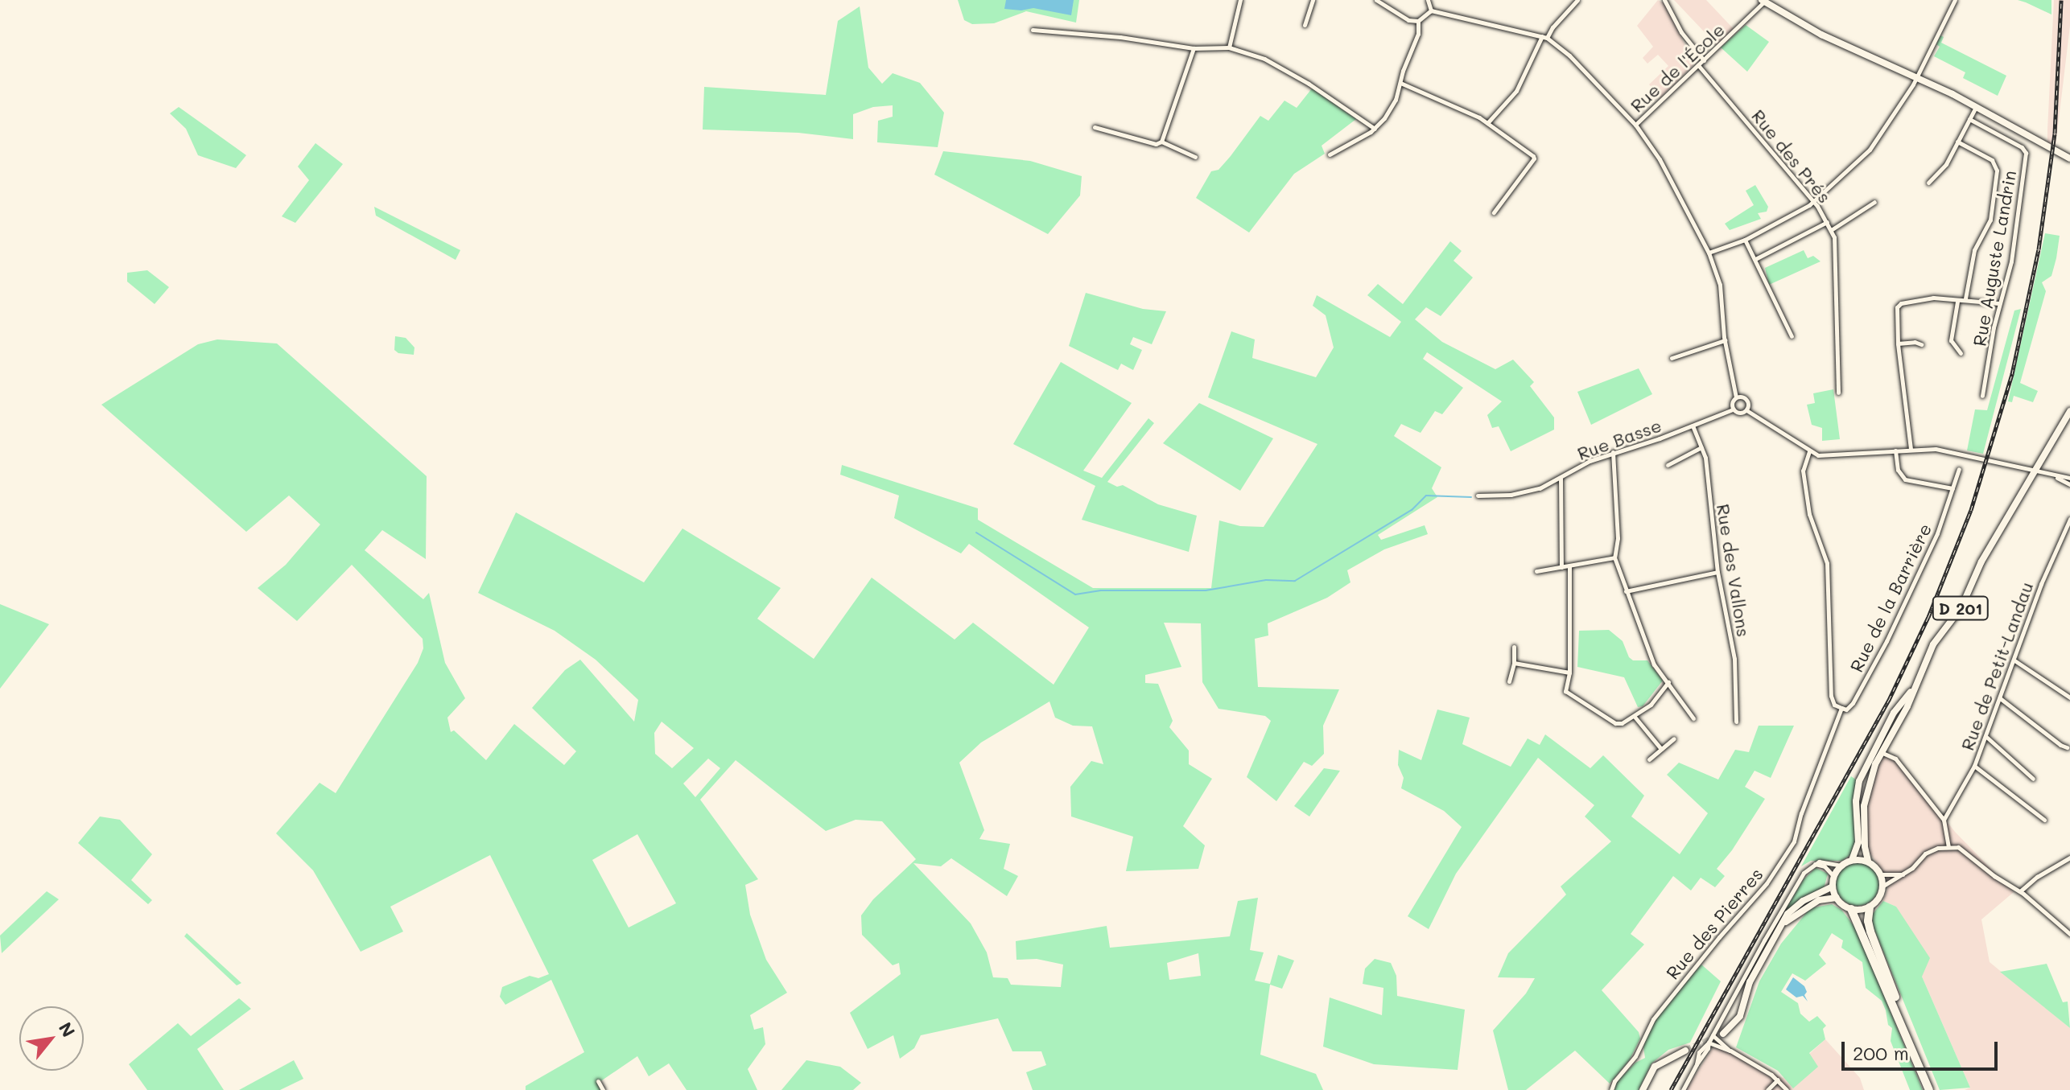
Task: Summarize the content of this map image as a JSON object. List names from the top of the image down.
{
  "streets": {
    "main road": ["D 201"],
    "street": [
      "Rue de l'École",
      "Rue des Prés",
      "Rue Auguste Landrin",
      "Rue Basse",
      "Rue des Vallons",
      "Rue de la Barrière",
      "Rue de Petit-Landau",
      "Rue des Pierres"
    ]
  },
  "crossings": [
    ["Rue de l'École", "Rue des Prés"],
    ["Rue Basse", "Rue des Vallons"],
    ["Rue de la Barrière", "Rue des Pierres"]
  ],
  "scale_bar": "200 m",
  "north": "top right"
}
